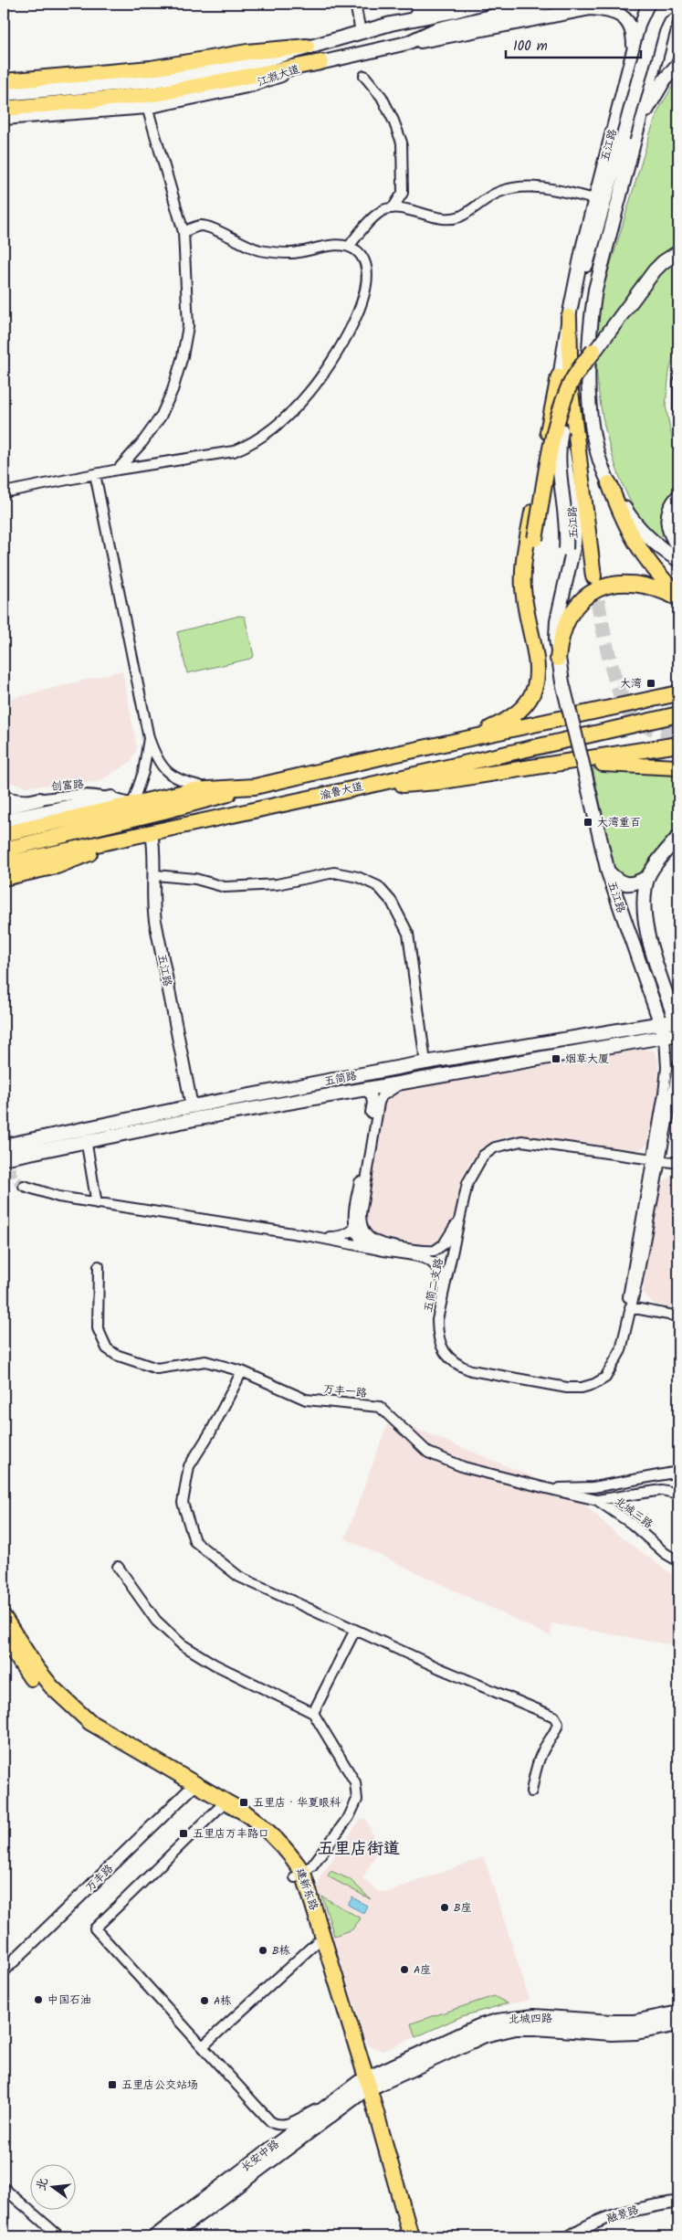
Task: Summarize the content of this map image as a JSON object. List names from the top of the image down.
{
  "streets": {
    "main road": [
      "江溉大道",
      "五江路",
      "渝鲁大道",
      "五简路",
      "建新东路",
      "北城四路",
      "长安中路"
    ],
    "street": [
      "创富路",
      "五简二支路",
      "万丰一路",
      "北城三路",
      "万丰路",
      "融景路"
    ]
  },
  "crossings": [
    ["五江路", "渝鲁大道"],
    ["五江路", "五简路"],
    ["五江路", "五简二支路"],
    ["五简路", "五简二支路"],
    ["万丰一路", "北城三路"],
    ["万丰路", "建新东路"],
    ["建新东路", "北城四路"],
    ["建新东路", "长安中路"],
    ["北城四路", "长安中路"]
  ],
  "districts": ["五里店街道"],
  "places": {
    "transit": [
      "大湾",
      "大湾重百",
      "烟草大厦",
      "五里店‧华夏眼科",
      "五里店万丰路口",
      "五里店公交站场"
    ],
    "other": [
      "B座",
      "B栋",
      "A座",
      "中国石油",
      "A栋"
    ]
  },
  "scale_bar": "100 m",
  "north": "left"
}
